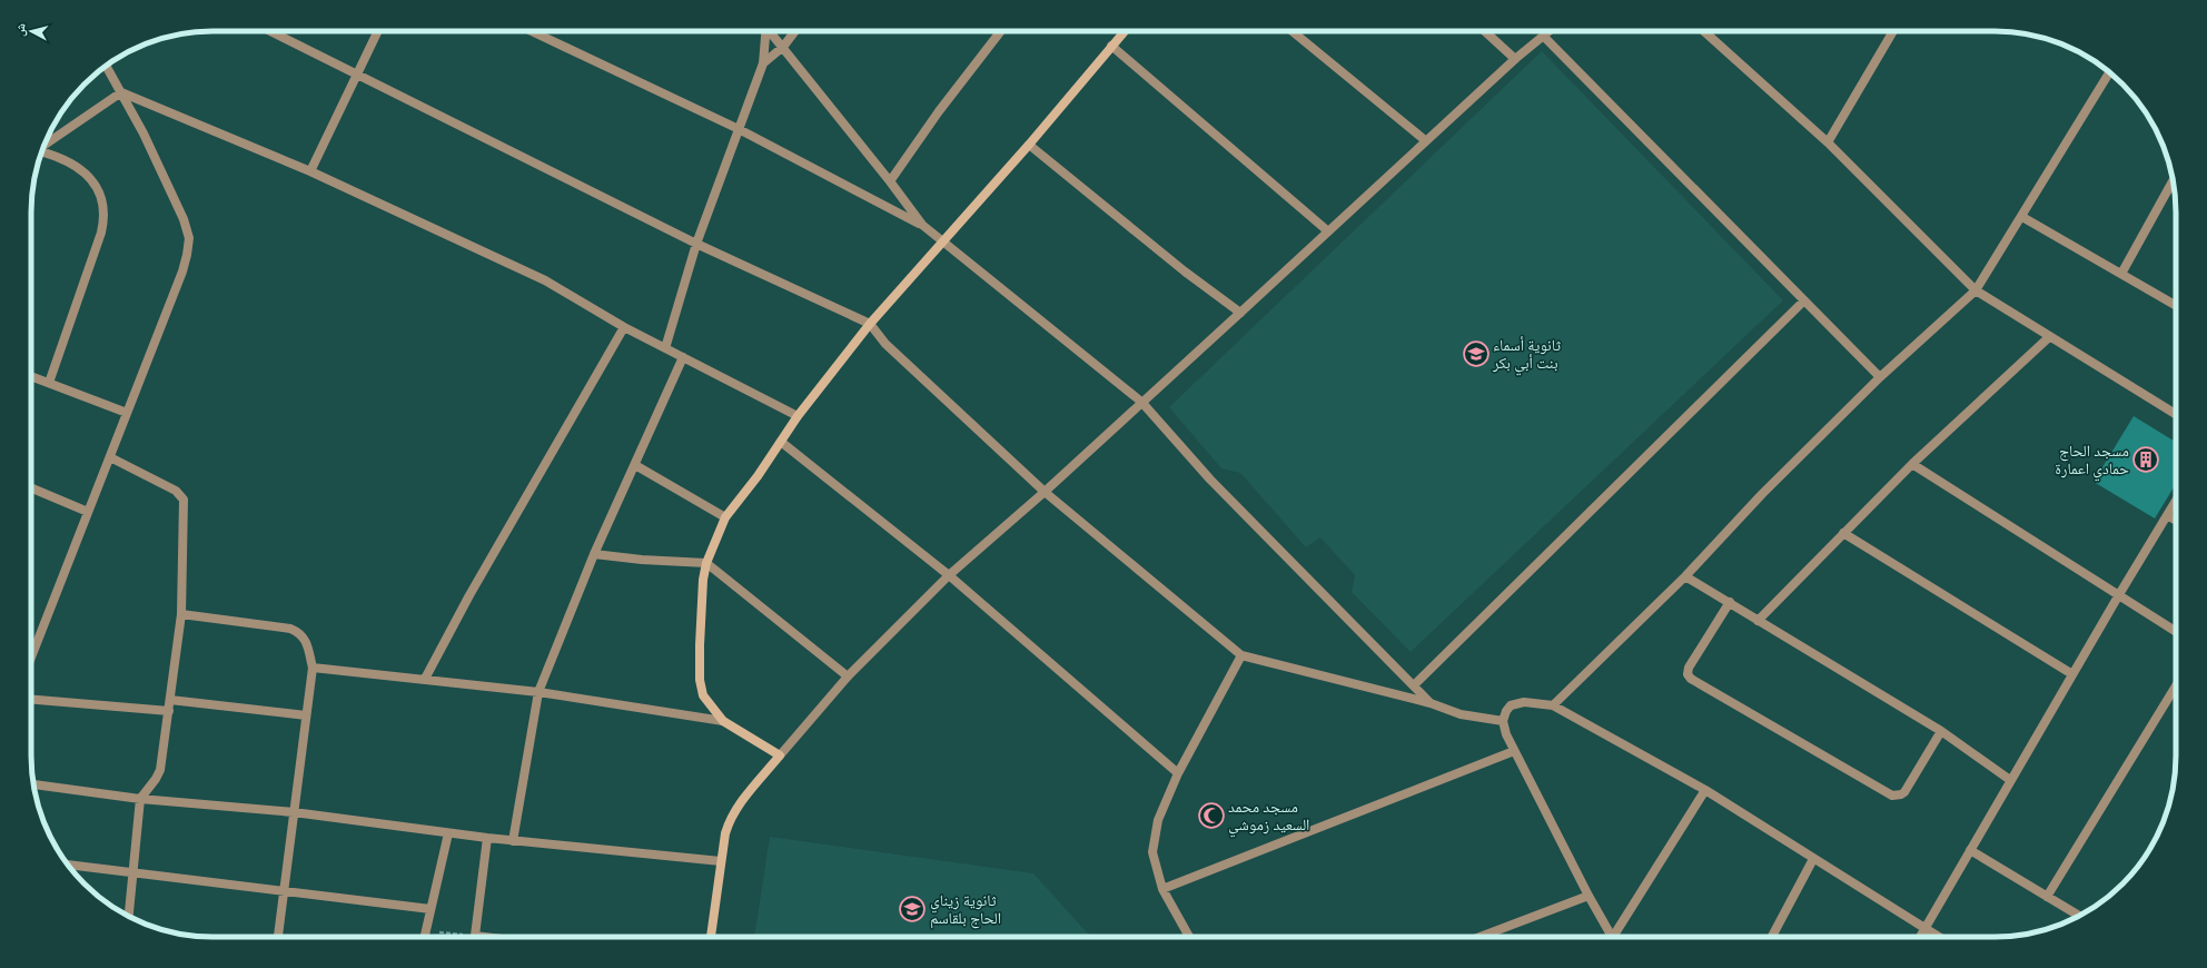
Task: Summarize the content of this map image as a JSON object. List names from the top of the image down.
{
  "places": {
    "school or university": ["ثانوية أسماء بنت أبي بكر", "ثانوية زيناي الحاج بلقاسم"],
    "building": ["مسجد الحاج حمادي اعمارة"],
    "mosque": ["مسجد محمد السعيد زموشي"]
  },
  "north": "left"
}
